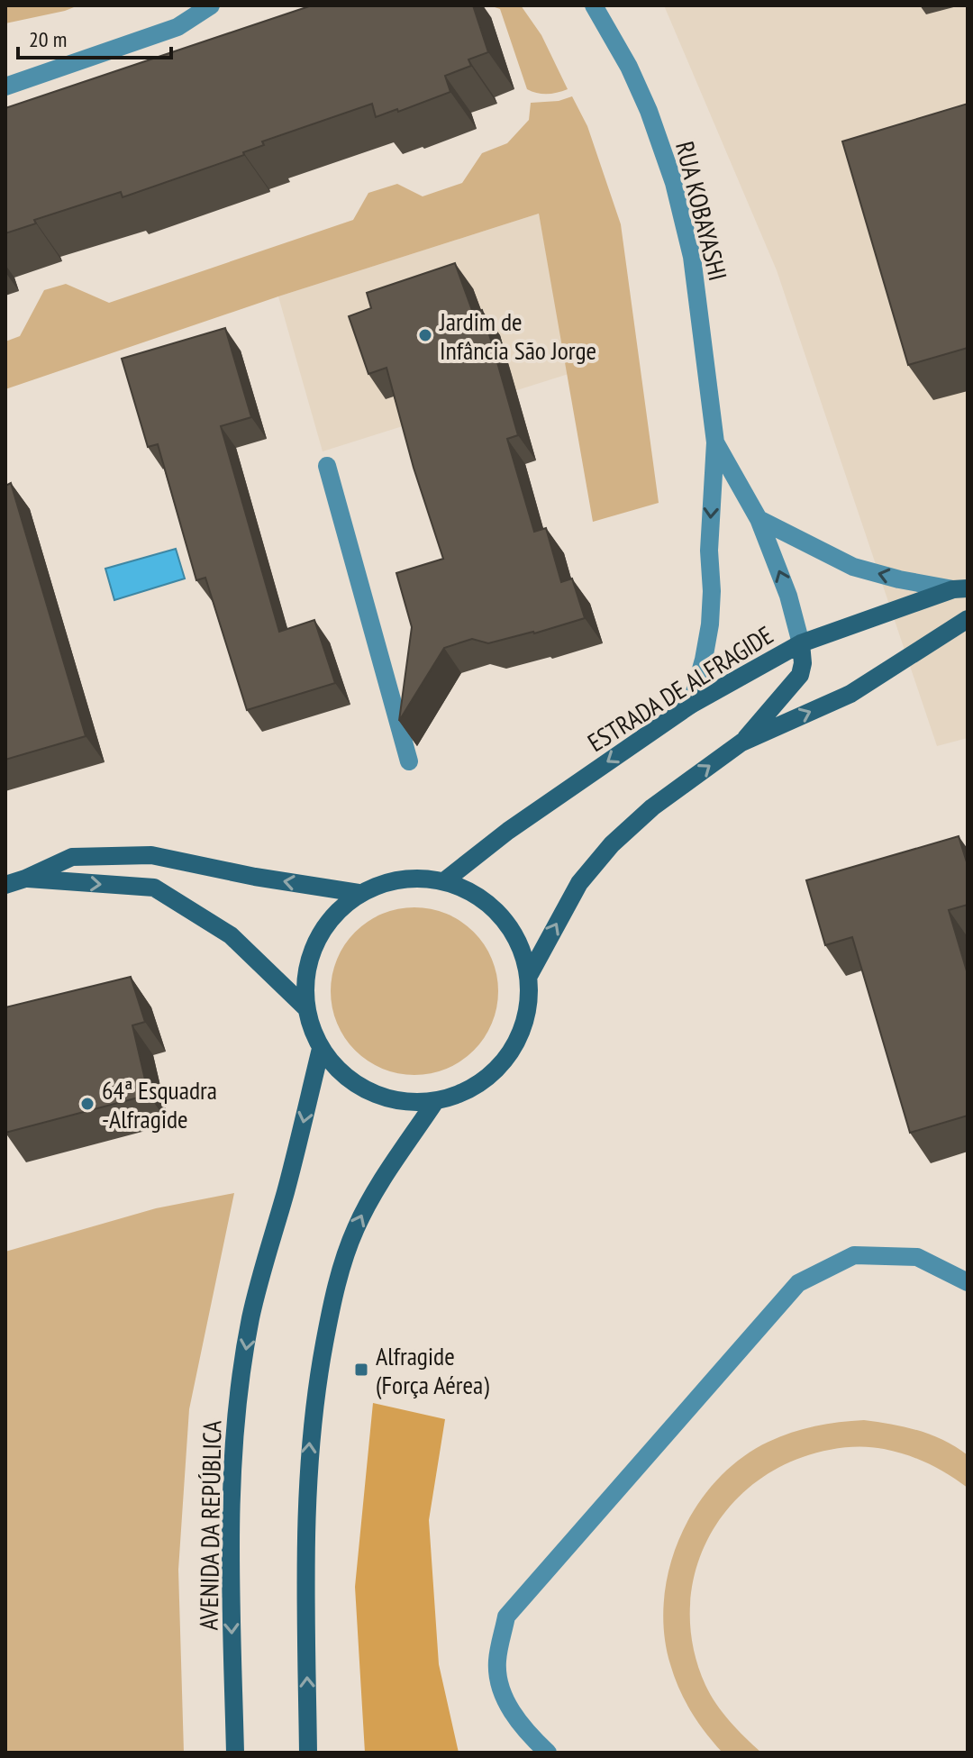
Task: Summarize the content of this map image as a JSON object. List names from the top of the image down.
{
  "streets": {
    "street": ["RUA KOBAYASHI", "ESTRADA DE ALFRAGIDE", "AVENIDA DA REPÚBLICA"]
  },
  "crossings": [
    ["RUA KOBAYASHI", "ESTRADA DE ALFRAGIDE"],
    ["ESTRADA DE ALFRAGIDE", "AVENIDA DA REPÚBLICA"]
  ],
  "places": {
    "other": ["Jardim de Infância São Jorge", "64ª Esquadra -Alfragide"],
    "transit": ["Alfragide (Força Aérea)"]
  },
  "scale_bar": "20 m"
}
